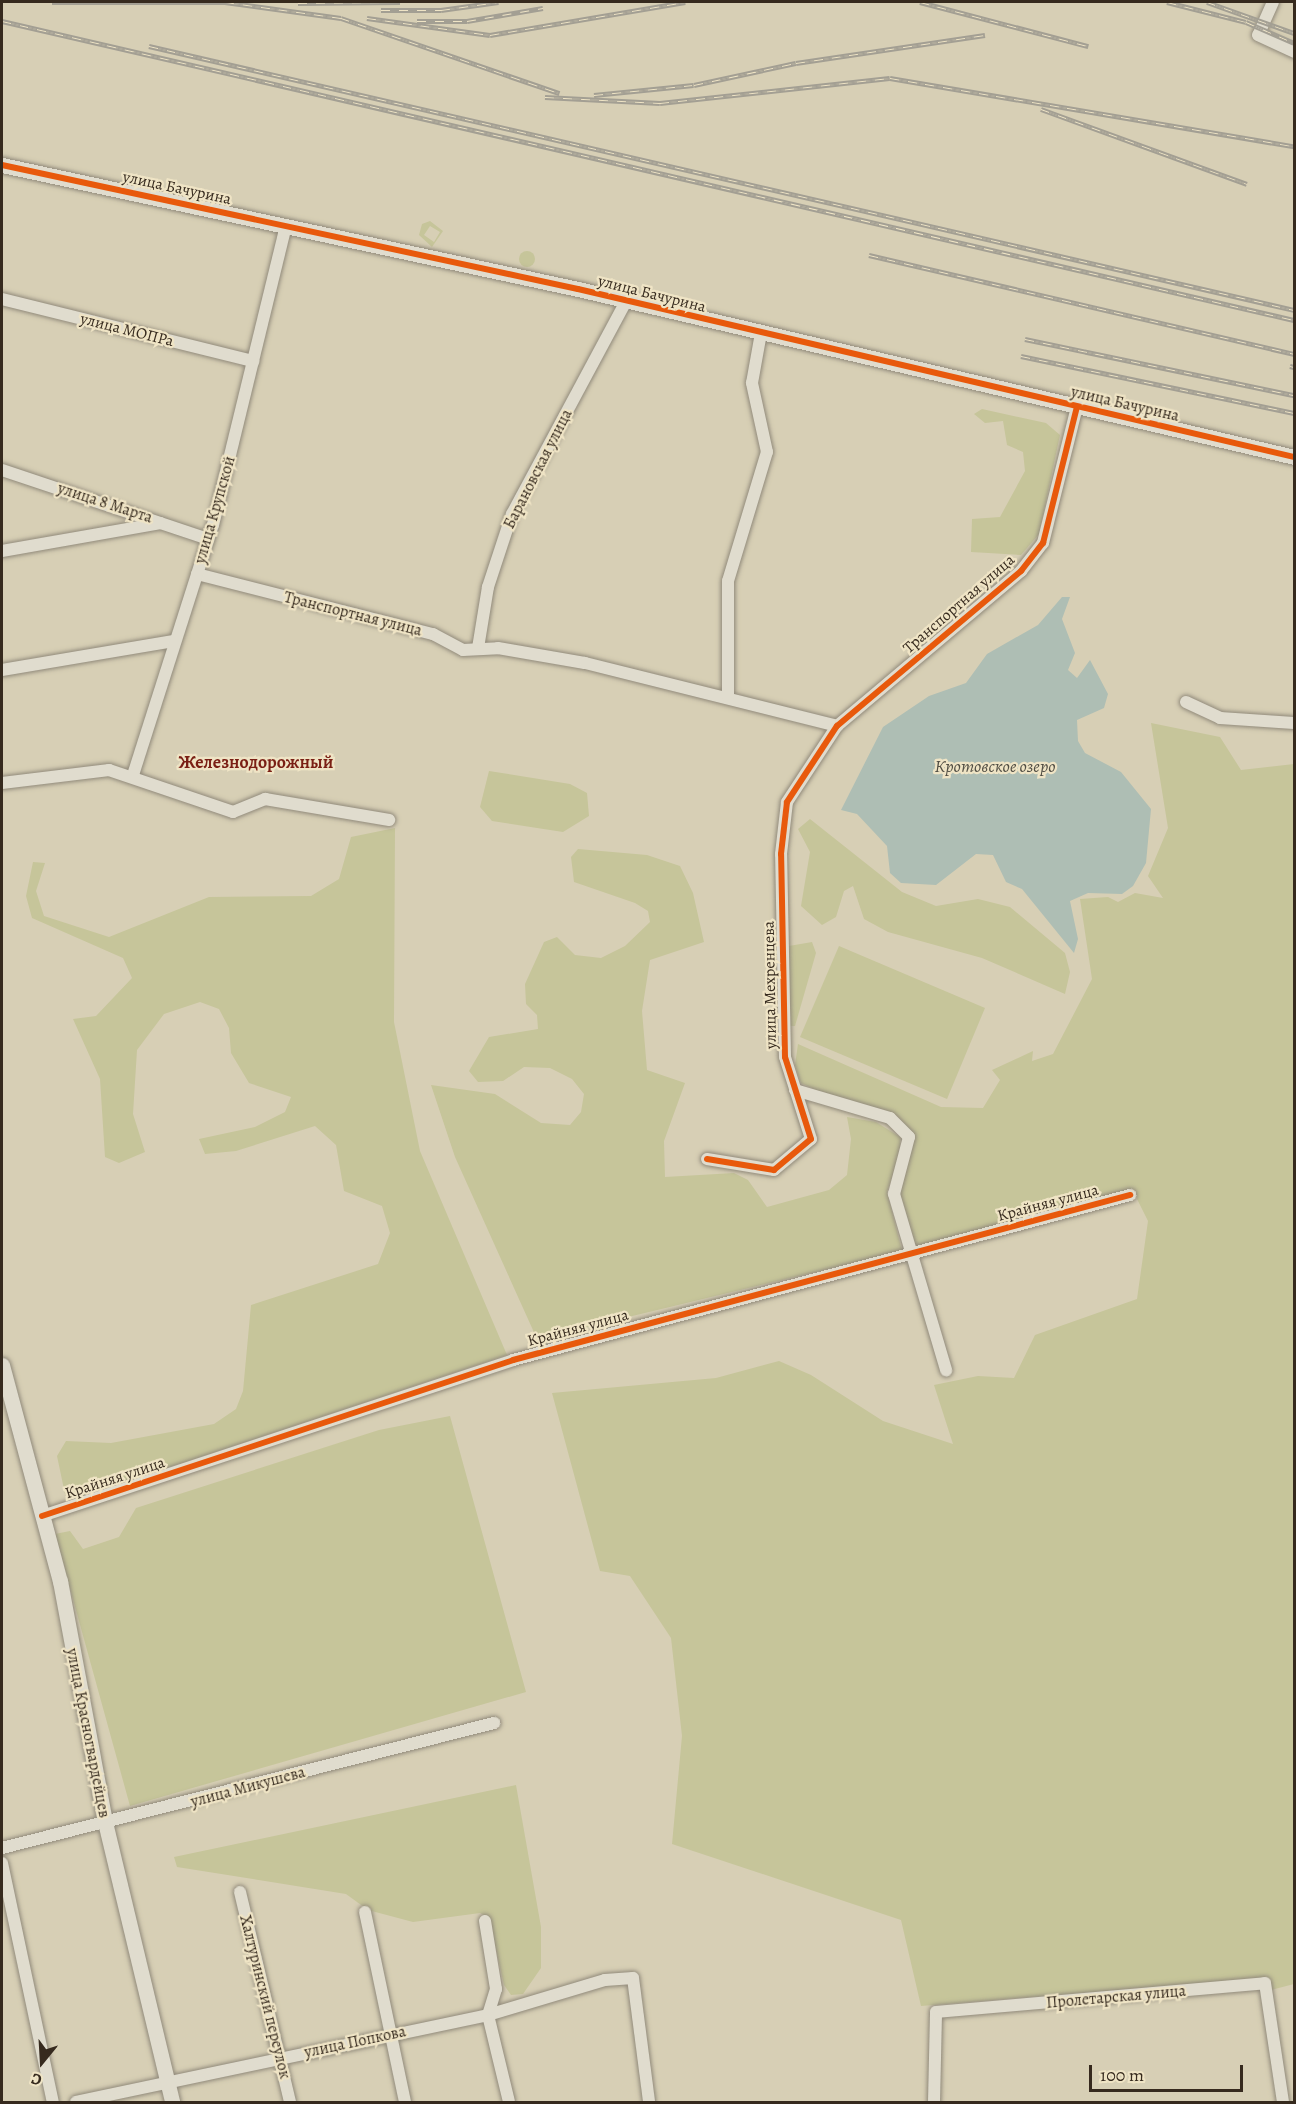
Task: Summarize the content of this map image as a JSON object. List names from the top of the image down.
{
  "streets": {
    "street": [
      "улица Бачурина",
      "улица МОПРа",
      "Барановская улица",
      "улица 8 Марта",
      "улица Крупской",
      "Транспортная улица",
      "улица Мехренцева",
      "Крайняя улица",
      "улица Красногвардейцев",
      "улица Микушева",
      "Халтуринский переулок",
      "Пролетарская улица",
      "улица Попкова"
    ]
  },
  "crossings": [
    ["улица Бачурина", "Барановская улица"],
    ["улица Бачурина", "улица Крупской"],
    ["улица Бачурина", "Транспортная улица"],
    ["улица МОПРа", "улица Крупской"],
    ["Барановская улица", "Транспортная улица"],
    ["улица 8 Марта", "улица Крупской"],
    ["улица Крупской", "Транспортная улица"],
    ["Транспортная улица", "улица Мехренцева"],
    ["Крайняя улица", "улица Красногвардейцев"],
    ["улица Красногвардейцев", "улица Микушева"],
    ["улица Красногвардейцев", "улица Попкова"],
    ["Халтуринский переулок", "улица Попкова"]
  ],
  "districts": ["Железнодорожный"],
  "water": ["Кротовское озеро"],
  "scale_bar": "100 m",
  "north": "bottom"
}
